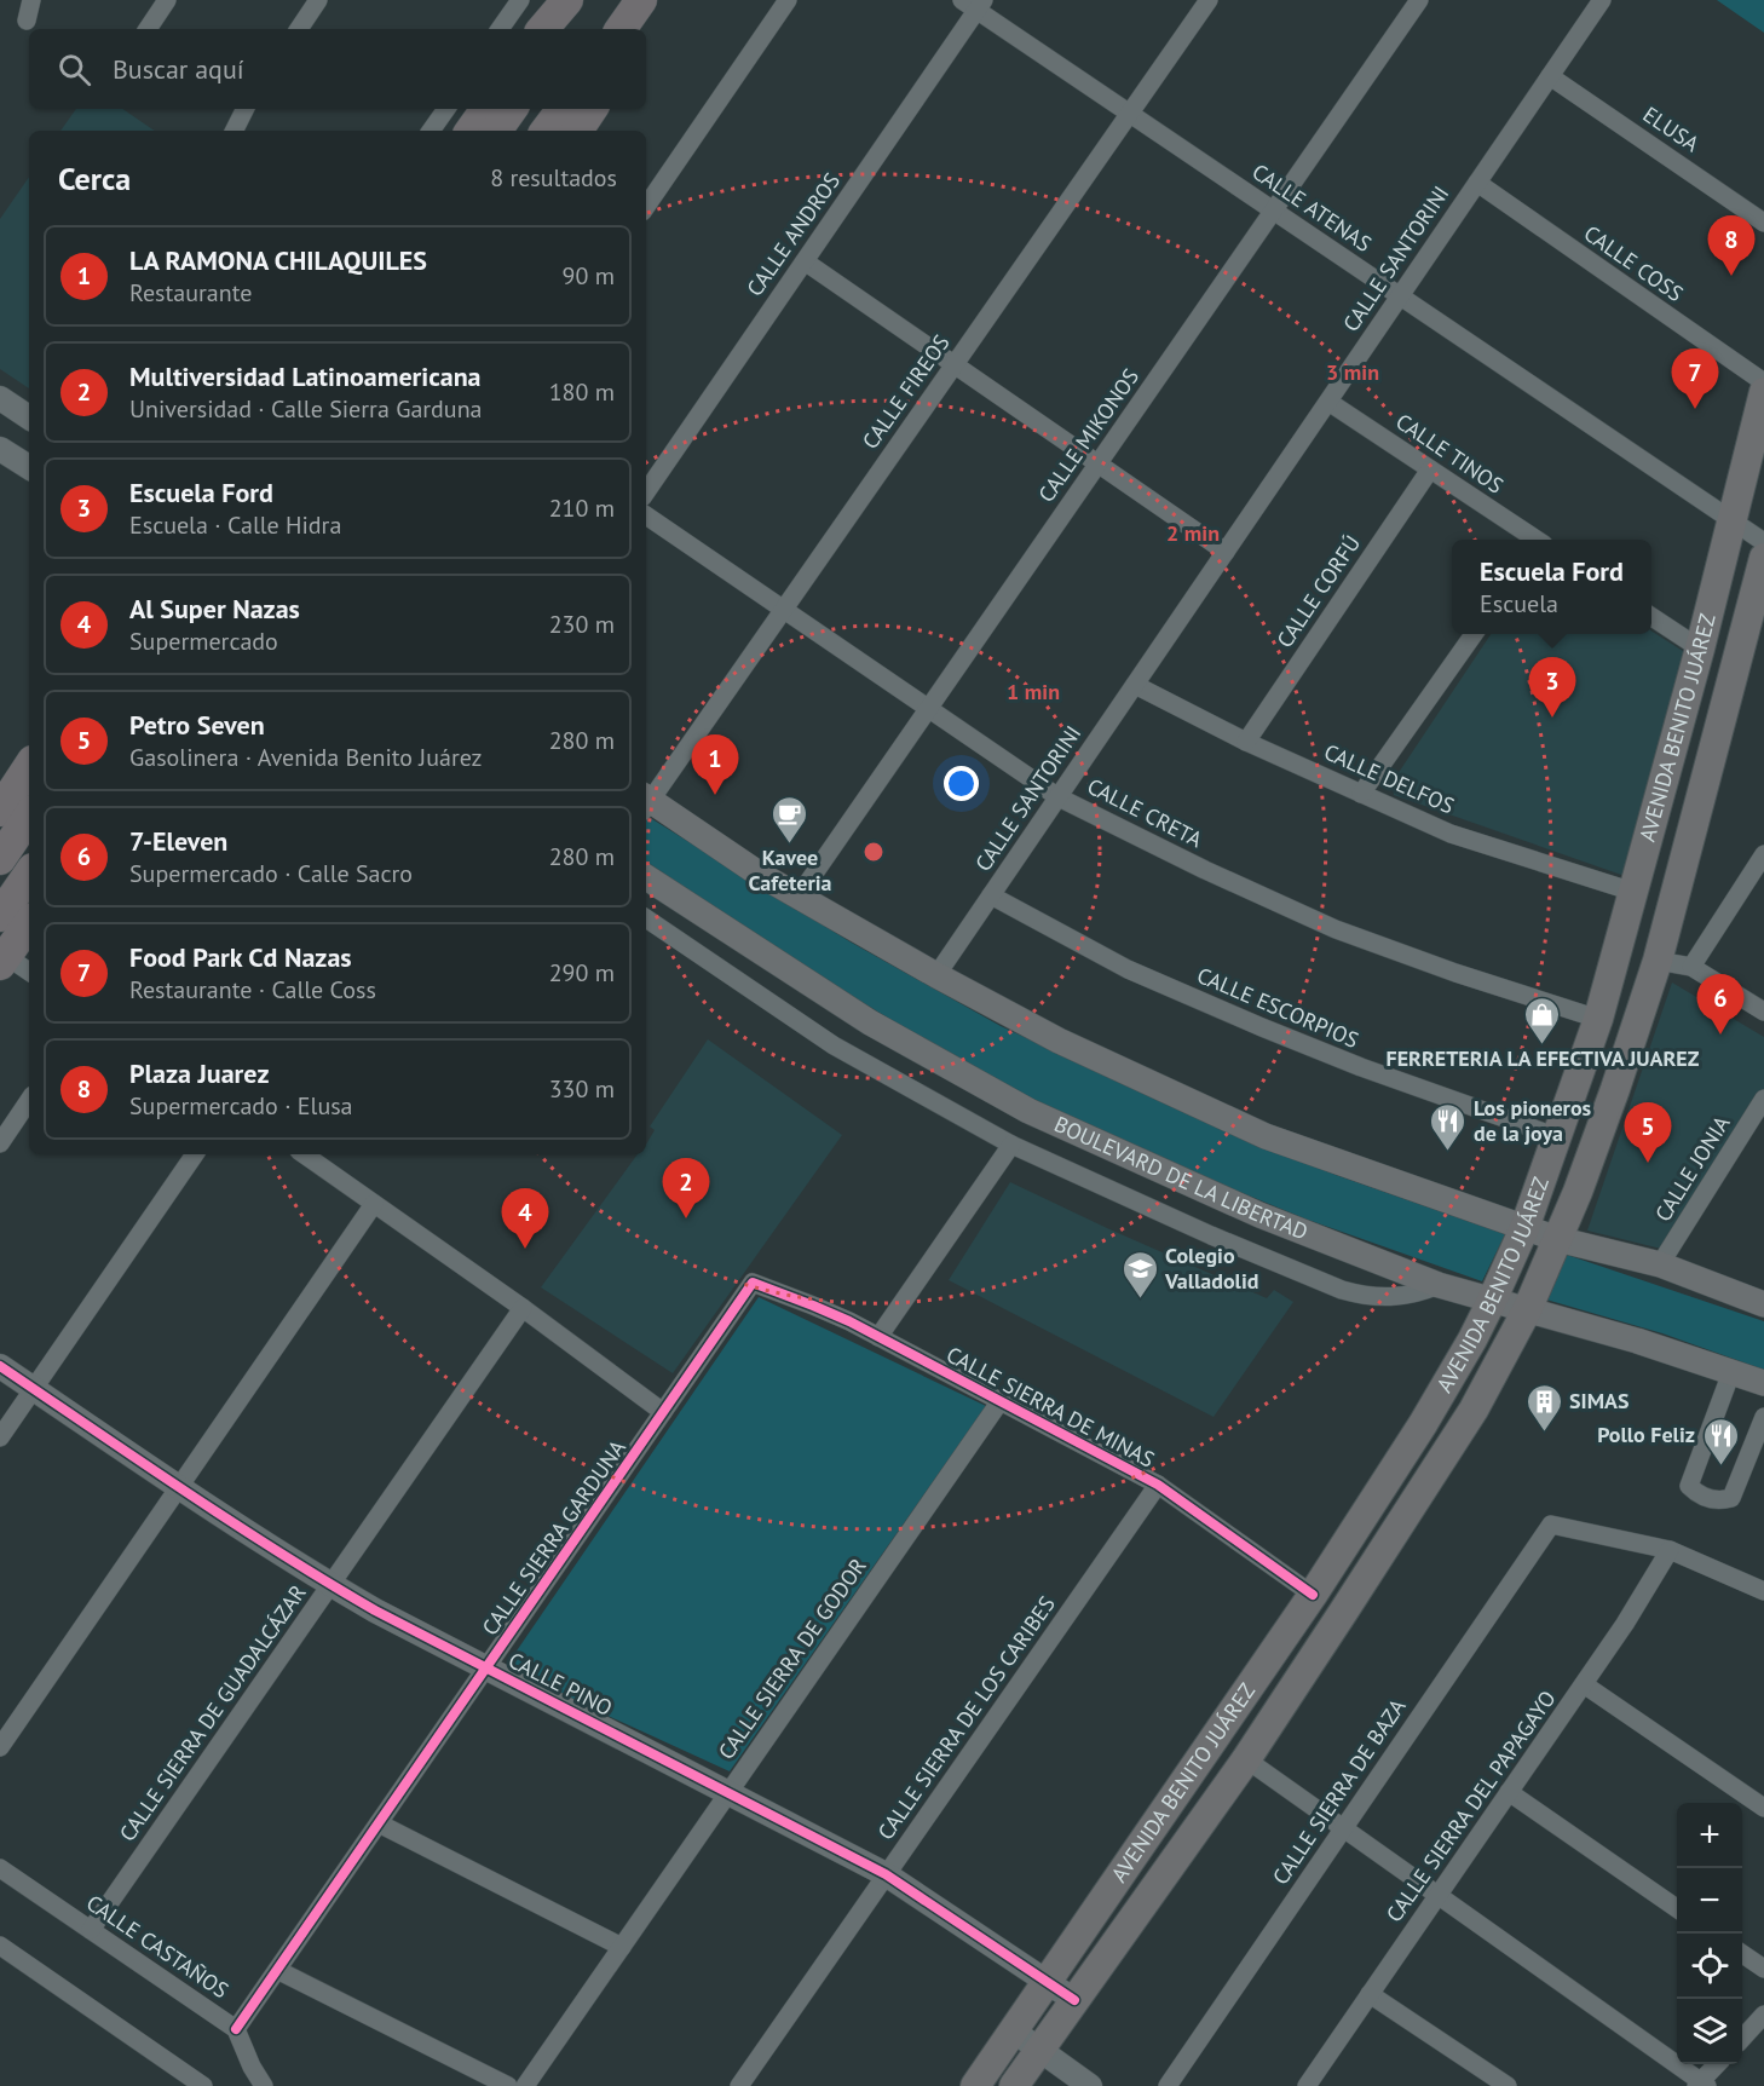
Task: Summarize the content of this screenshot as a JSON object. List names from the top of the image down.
{
  "streets": {
    "main road": ["AVENIDA BENITO JUÁREZ", "BOULEVARD DE LA LIBERTAD"],
    "street": [
      "ELUSA",
      "CALLE ATENAS",
      "CALLE ANDROS",
      "CALLE SANTORINI",
      "CALLE COSS",
      "CALLE FIREOS",
      "CALLE MIKONOS",
      "CALLE TINOS",
      "CALLE CORFÚ",
      "CALLE DELFOS",
      "CALLE CRETA",
      "CALLE ESCORPIOS",
      "CALLE JONIA",
      "CALLE SIERRA DE MINAS",
      "CALLE SIERRA GARDUNA",
      "CALLE SIERRA DE GODOR",
      "CALLE PINO",
      "CALLE SIERRA DE GUADALCÁZAR",
      "CALLE SIERRA DE LOS CARIBES",
      "CALLE SIERRA DE BAZA",
      "CALLE SIERRA DEL PAPAGAYO",
      "CALLE CASTAÑOS"
    ]
  },
  "crossings": [
    ["ELUSA", "CALLE SANTORINI"],
    ["CALLE ATENAS", "CALLE ANDROS"],
    ["CALLE ATENAS", "CALLE SANTORINI"],
    ["CALLE ATENAS", "CALLE FIREOS"],
    ["CALLE ATENAS", "CALLE MIKONOS"],
    ["CALLE ATENAS", "AVENIDA BENITO JUÁREZ"],
    ["CALLE SANTORINI", "CALLE COSS"],
    ["CALLE SANTORINI", "CALLE TINOS"],
    ["CALLE SANTORINI", "CALLE DELFOS"],
    ["CALLE SANTORINI", "CALLE CRETA"],
    ["CALLE SANTORINI", "CALLE ESCORPIOS"],
    ["CALLE FIREOS", "CALLE CRETA"],
    ["CALLE MIKONOS", "CALLE CRETA"],
    ["CALLE TINOS", "CALLE CORFÚ"],
    ["CALLE CORFÚ", "CALLE DELFOS"],
    ["AVENIDA BENITO JUÁREZ", "CALLE DELFOS"],
    ["AVENIDA BENITO JUÁREZ", "CALLE CRETA"],
    ["AVENIDA BENITO JUÁREZ", "CALLE ESCORPIOS"],
    ["AVENIDA BENITO JUÁREZ", "BOULEVARD DE LA LIBERTAD"],
    ["AVENIDA BENITO JUÁREZ", "CALLE SIERRA DE MINAS"],
    ["AVENIDA BENITO JUÁREZ", "CALLE PINO"],
    ["CALLE SIERRA DE MINAS", "CALLE SIERRA GARDUNA"],
    ["CALLE SIERRA DE MINAS", "CALLE SIERRA DE GODOR"],
    ["CALLE SIERRA DE MINAS", "CALLE SIERRA DE LOS CARIBES"],
    ["CALLE SIERRA GARDUNA", "CALLE PINO"],
    ["CALLE SIERRA GARDUNA", "CALLE CASTAÑOS"],
    ["CALLE SIERRA DE GODOR", "CALLE PINO"],
    ["CALLE PINO", "CALLE SIERRA DE GUADALCÁZAR"],
    ["CALLE PINO", "CALLE SIERRA DE LOS CARIBES"],
    ["CALLE SIERRA DE GUADALCÁZAR", "CALLE CASTAÑOS"],
    ["CALLE SIERRA DE BAZA", "CALLE SIERRA DEL PAPAGAYO"]
  ],
  "places": {
    "cafe": ["Kavee Cafeteria"],
    "shop": ["FERRETERIA LA EFECTIVA JUAREZ"],
    "restaurant": ["Los pioneros de la joya", "Pollo Feliz"],
    "school or university": ["Colegio Valladolid"],
    "building": ["SIMAS"]
  },
  "page": {
    "search": "Buscar aquí",
    "heading": ["Cerca", "8 resultados"],
    "pins": [
      "8",
      "7",
      "3",
      "1",
      "6",
      "5",
      "2",
      "4"
    ],
    "list": [
      {
        "mark": "1",
        "name": "LA RAMONA CHILAQUILES",
        "note": "Restaurante",
        "value": "90 m"
      },
      {
        "mark": "2",
        "name": "Multiversidad Latinoamericana",
        "note": "Universidad · Calle Sierra Garduna",
        "value": "180 m"
      },
      {
        "mark": "3",
        "name": "Escuela Ford",
        "note": "Escuela · Calle Hidra",
        "value": "210 m"
      },
      {
        "mark": "4",
        "name": "Al Super Nazas",
        "note": "Supermercado",
        "value": "230 m"
      },
      {
        "mark": "5",
        "name": "Petro Seven",
        "note": "Gasolinera · Avenida Benito Juárez",
        "value": "280 m"
      },
      {
        "mark": "6",
        "name": "7-Eleven",
        "note": "Supermercado · Calle Sacro",
        "value": "280 m"
      },
      {
        "mark": "7",
        "name": "Food Park Cd Nazas",
        "note": "Restaurante · Calle Coss",
        "value": "290 m"
      },
      {
        "mark": "8",
        "name": "Plaza Juarez",
        "note": "Supermercado · Elusa",
        "value": "330 m"
      }
    ],
    "popup": ["Escuela Ford", "Escuela"],
    "map_buttons": ["+", "−"]
  },
  "rings": ["3 min", "2 min", "1 min"]
}
